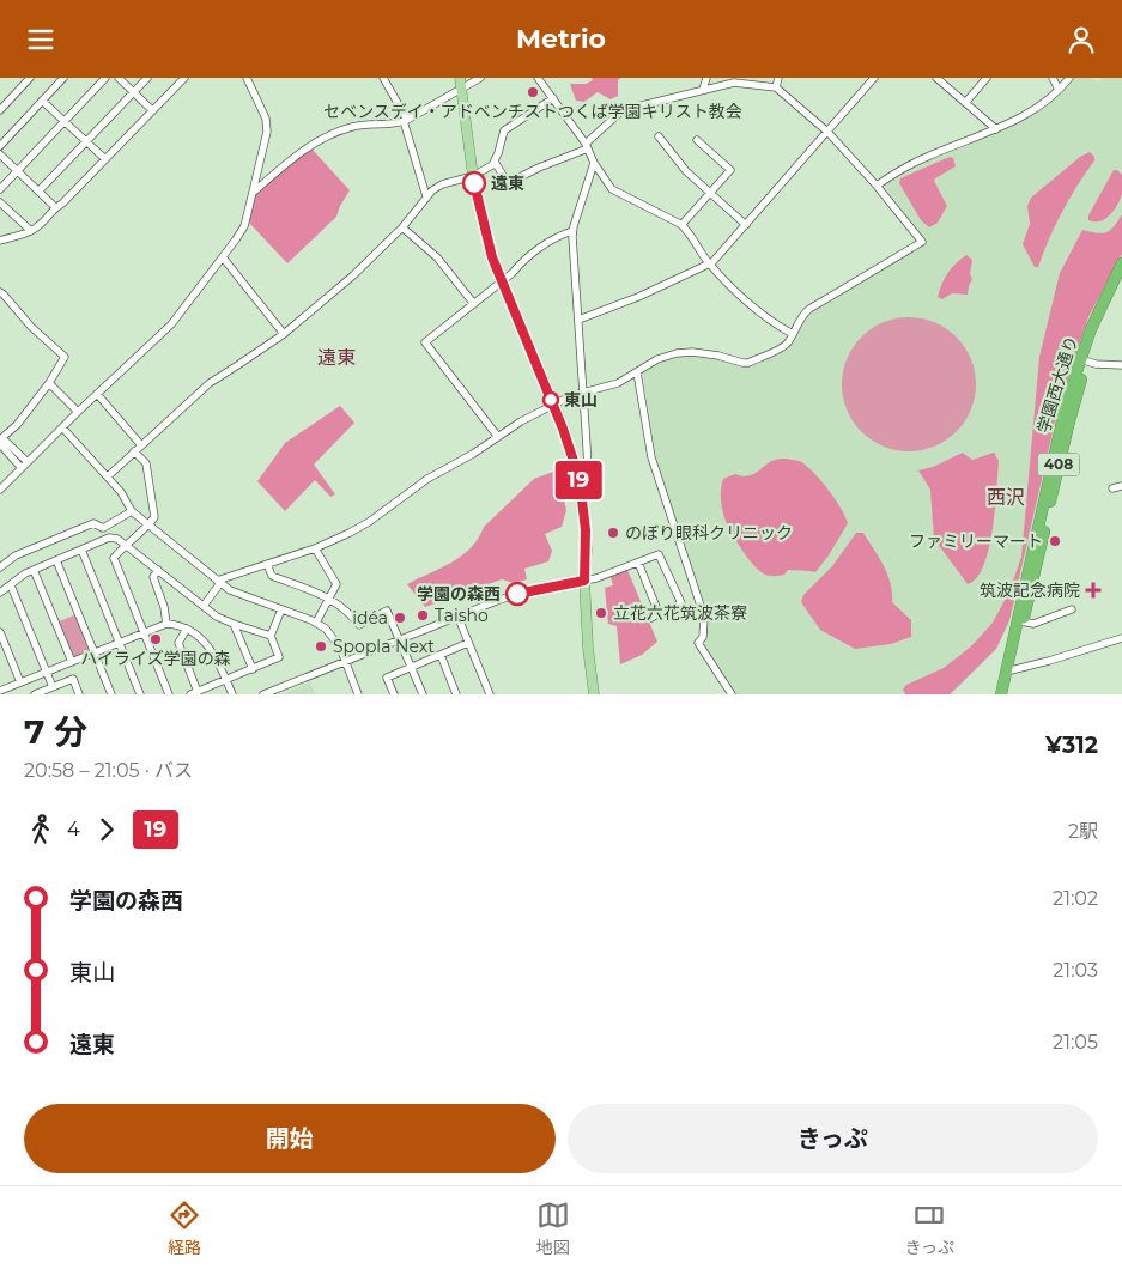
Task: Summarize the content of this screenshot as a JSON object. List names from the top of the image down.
{
  "streets": {
    "highway": ["学園西大通り", "408"]
  },
  "districts": ["遠東", "西沢"],
  "places": {
    "other": [
      "セベンスデイ・アドベンチストつくば学園キリスト教会",
      "遠東",
      "東山",
      "のぼり眼科クリニック",
      "ファミリーマート",
      "学園の森西",
      "立花六花筑波茶寮",
      "Taisho",
      "idéa",
      "ハイライズ学園の森",
      "Spopla Next"
    ],
    "health": ["筑波記念病院"]
  },
  "lines": ["bus line 19"],
  "page": {
    "header": "Metrio",
    "on_map": "19",
    "heading": ["7 分", "20:58 – 21:05 · バス", "¥312"],
    "legs": ["4", "19", "2駅"],
    "list": [
      {
        "name": "学園の森西",
        "value": "21:02"
      },
      {
        "name": "東山",
        "value": "21:03"
      },
      {
        "name": "遠東",
        "value": "21:05"
      }
    ],
    "buttons": ["開始", "きっぷ"],
    "tabs": ["経路", "地図", "きっぷ"]
  }
}
